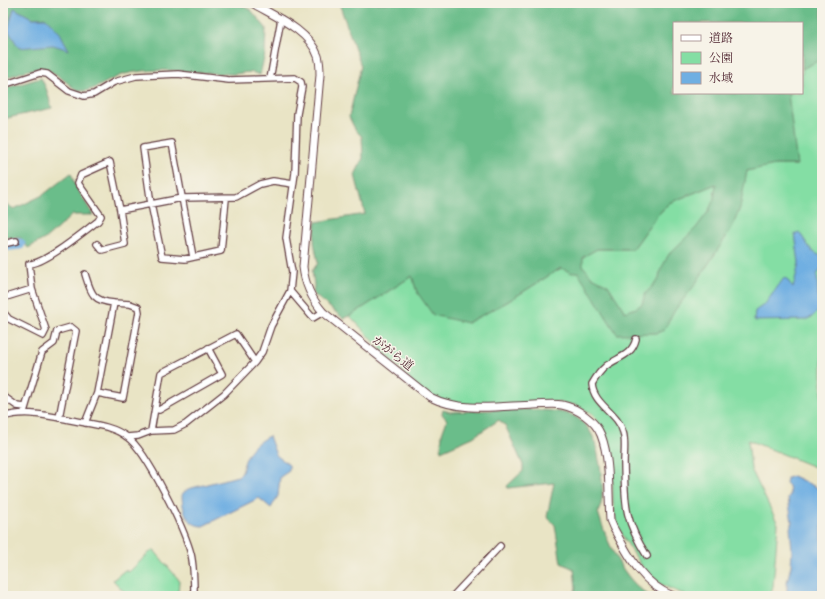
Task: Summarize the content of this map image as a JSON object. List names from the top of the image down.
{
  "streets": {
    "street": ["ががら道"]
  },
  "legend": ["道路", "公園", "水域"]
}
